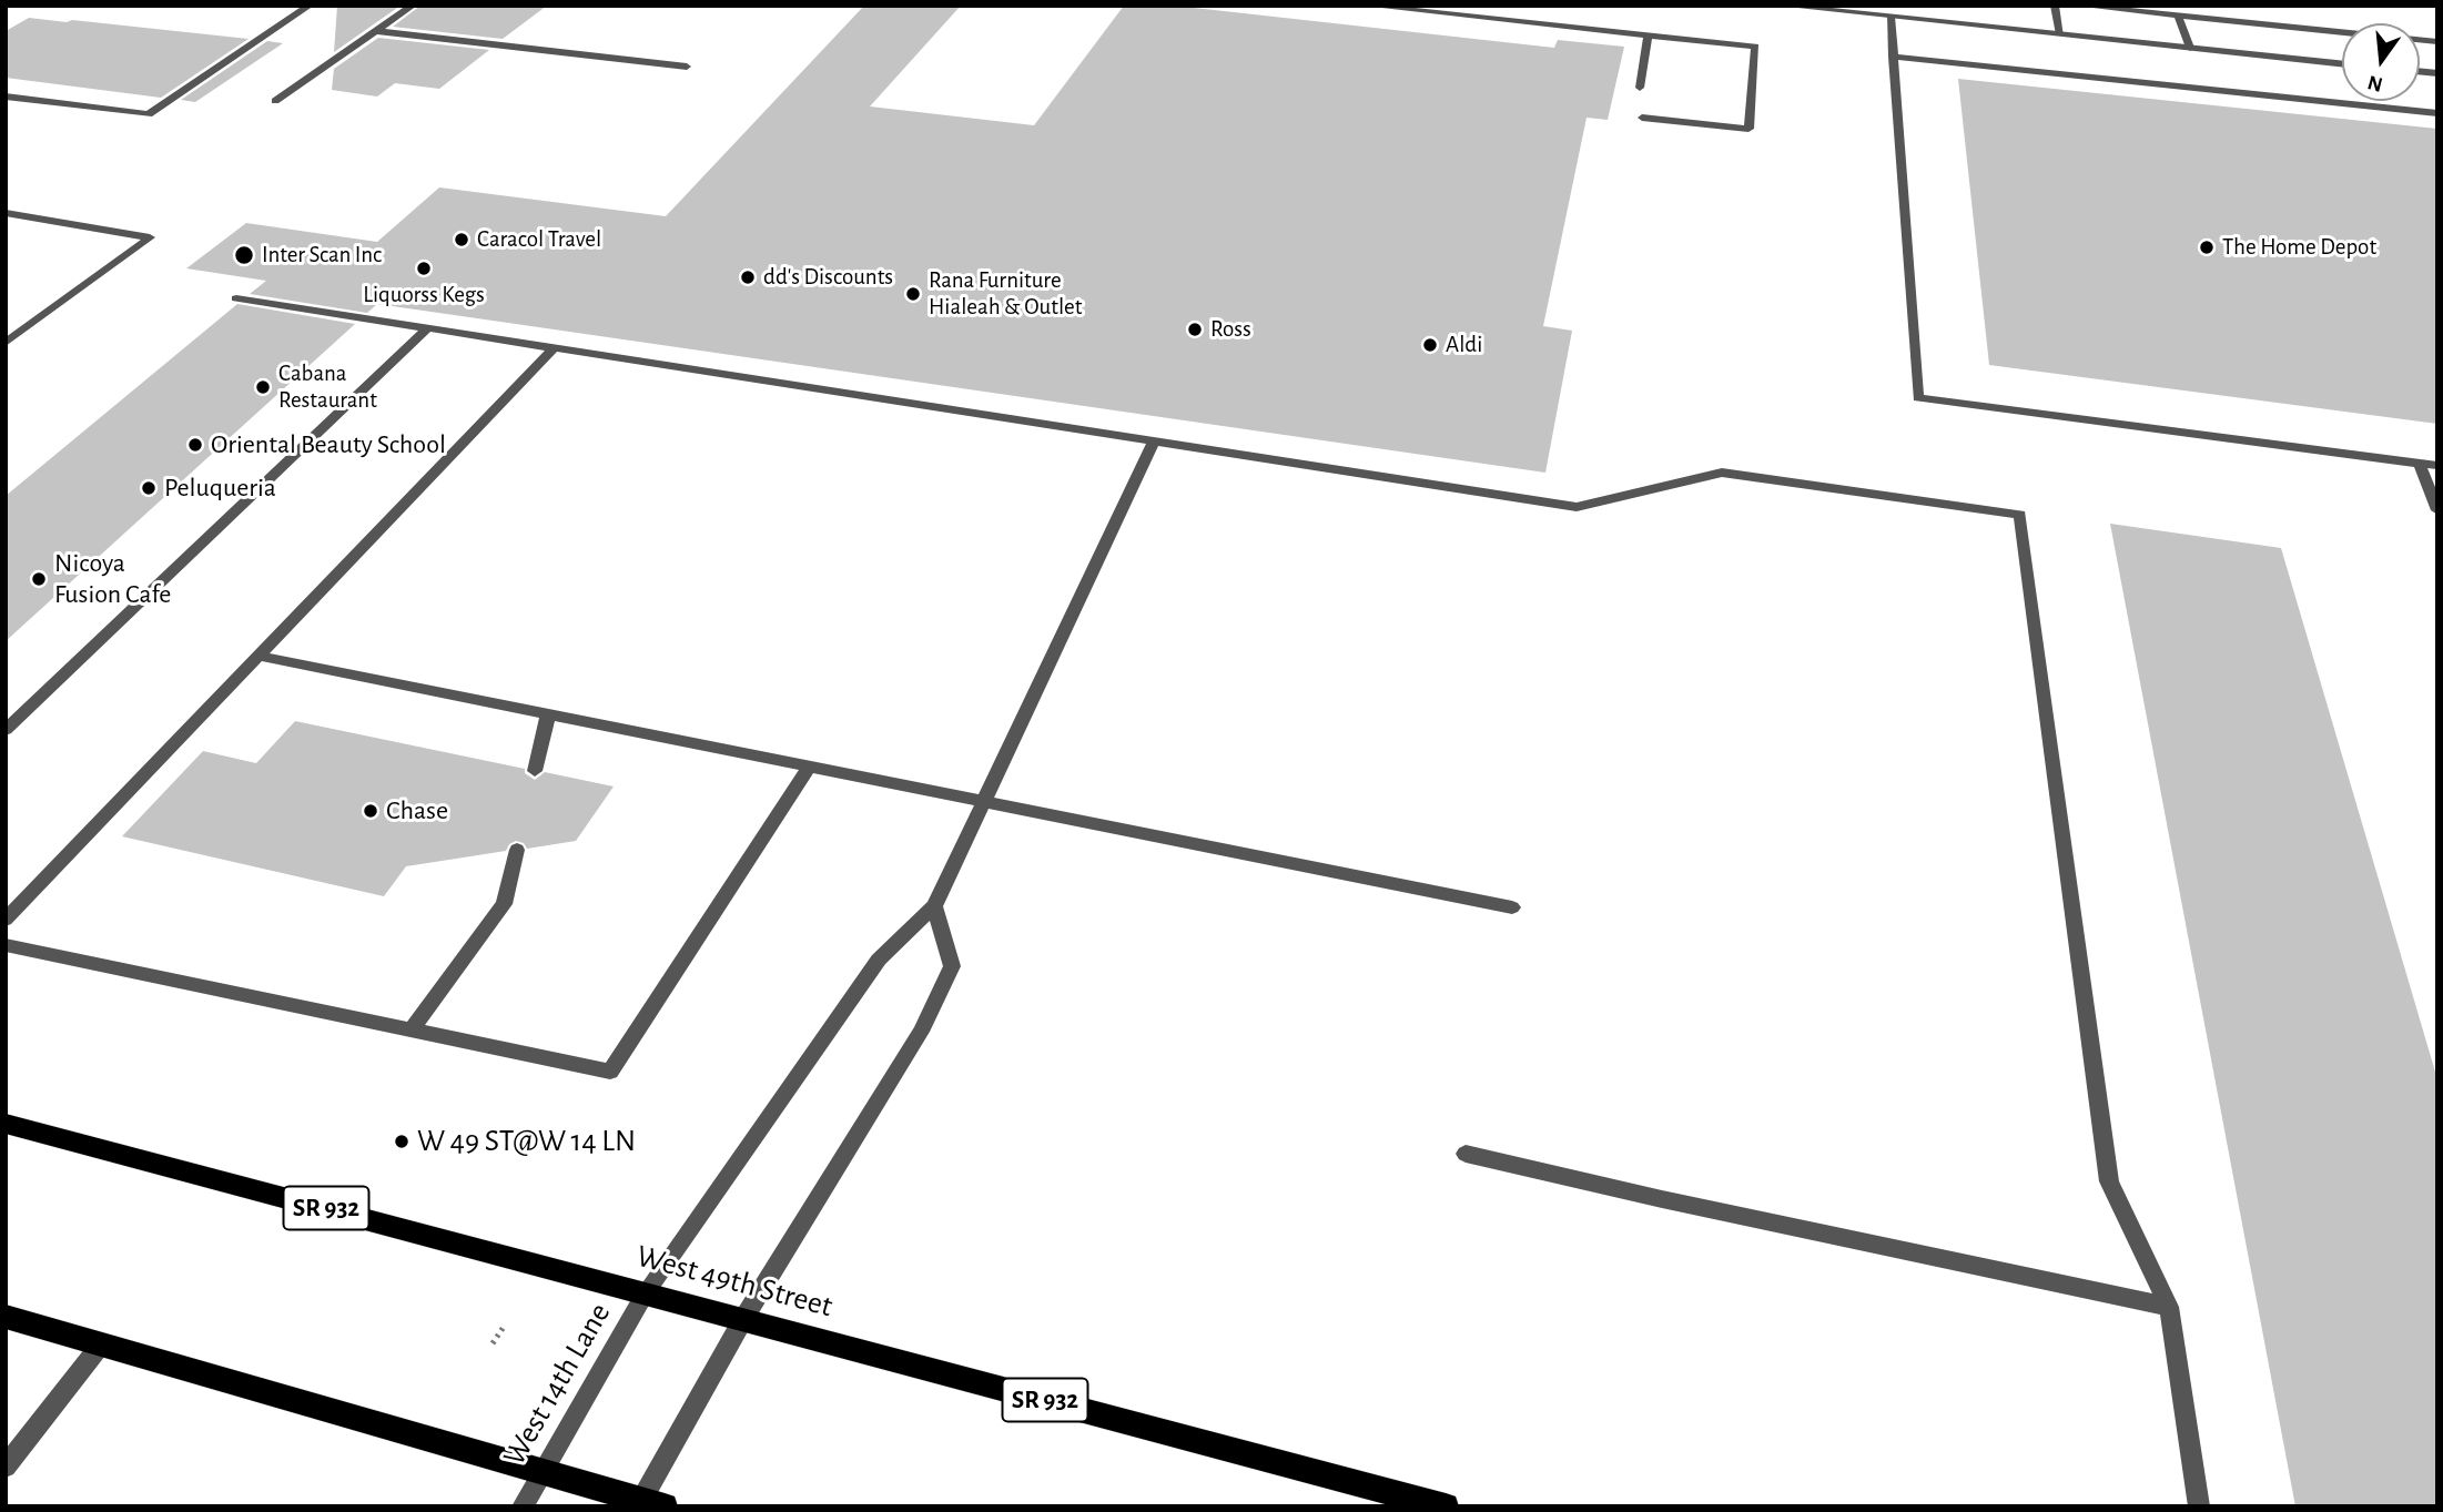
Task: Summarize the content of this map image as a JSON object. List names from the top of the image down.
{
  "streets": {
    "main road": ["SR 932", "West 49th Street"],
    "street": ["West 14th Lane"]
  },
  "crossings": [
    ["West 49th Street", "West 14th Lane"]
  ],
  "places": [
    "Caracol Travel",
    "The Home Depot",
    "Inter Scan Inc",
    "Liquorss Kegs",
    "dd's Discounts",
    "Rana Furniture Hialeah & Outlet",
    "Ross",
    "Aldi",
    "Cabana Restaurant",
    "Oriental Beauty School",
    "Peluqueria",
    "Nicoya Fusion Cafe",
    "Chase",
    "W 49 ST@W 14 LN"
  ],
  "north": "bottom"
}
